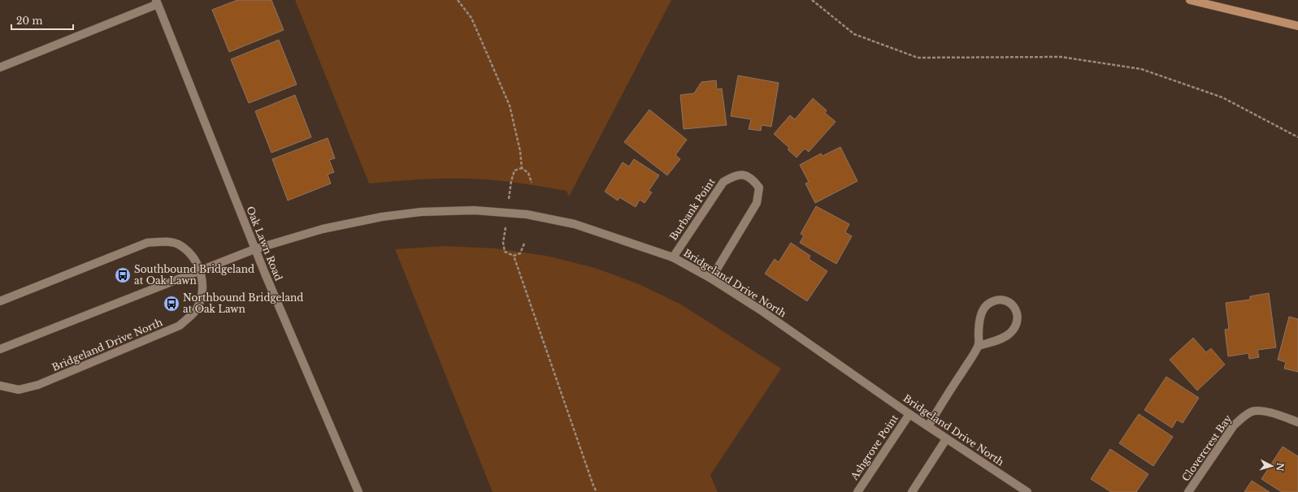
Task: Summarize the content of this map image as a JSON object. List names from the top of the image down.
{
  "streets": {
    "street": [
      "Burbank Point",
      "Oak Lawn Road",
      "Bridgeland Drive North",
      "Ashgrove Point",
      "Clovercrest Bay"
    ]
  },
  "crossings": [
    ["Burbank Point", "Bridgeland Drive North"],
    ["Oak Lawn Road", "Bridgeland Drive North"],
    ["Bridgeland Drive North", "Ashgrove Point"]
  ],
  "places": {
    "bus stop": ["Southbound Bridgeland at Oak Lawn", "Northbound Bridgeland at Oak Lawn"]
  },
  "scale_bar": "20 m",
  "north": "right"
}
